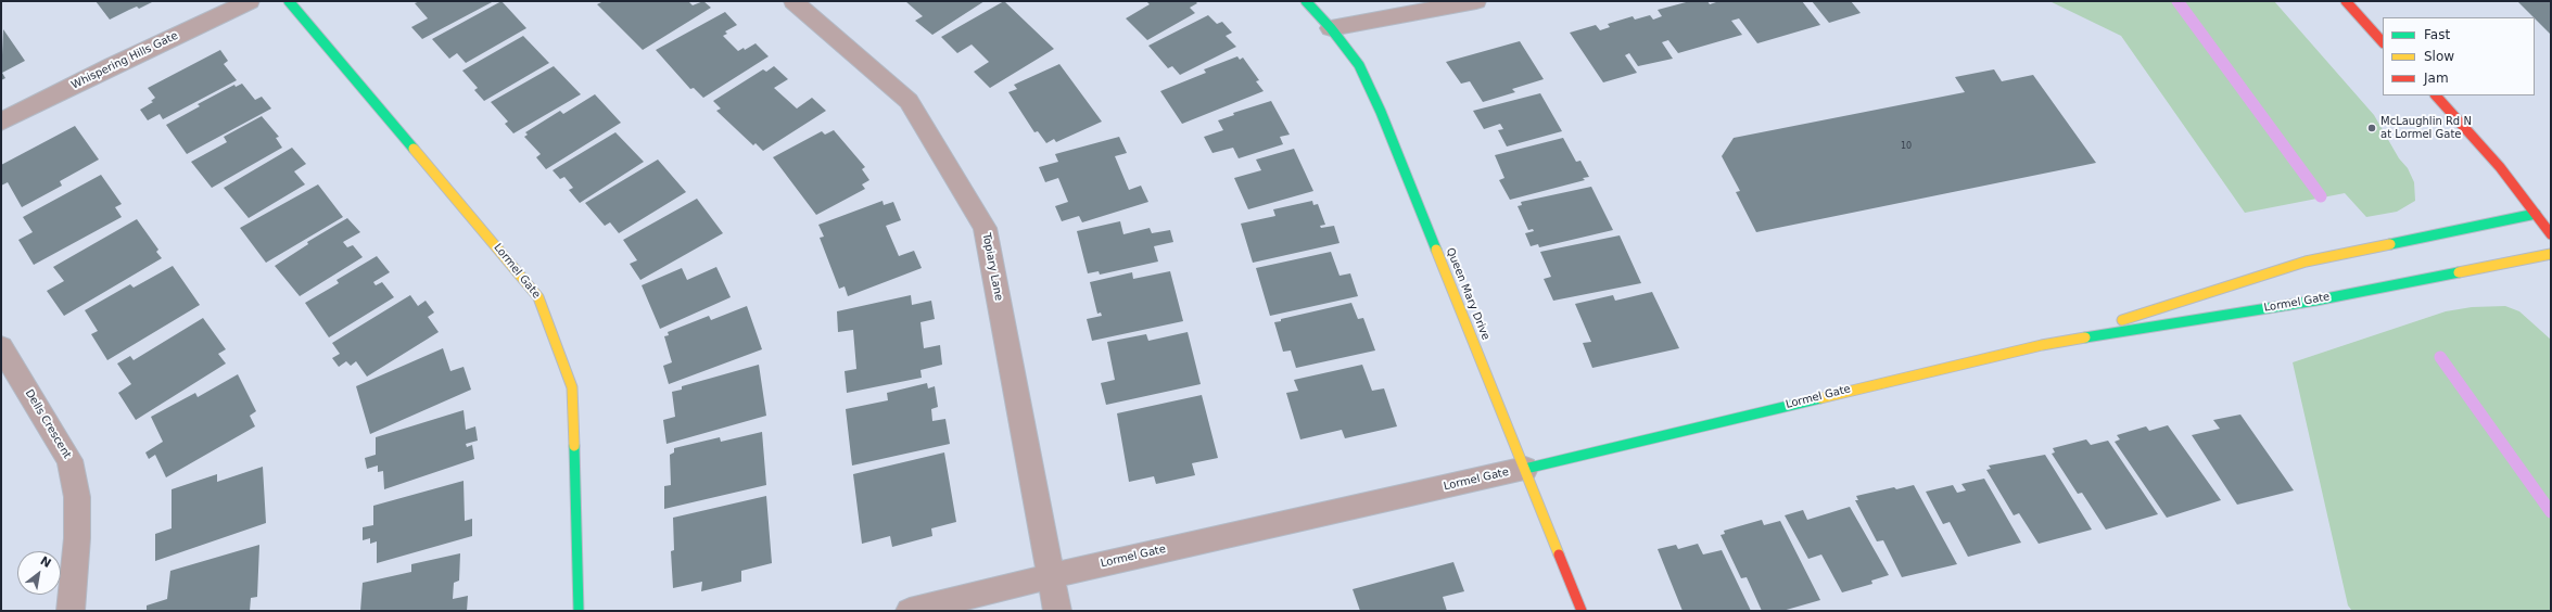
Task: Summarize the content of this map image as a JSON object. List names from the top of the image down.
{
  "streets": {
    "street": [
      "Whispering Hills Gate",
      "Topiary Lane",
      "Lormel Gate",
      "Queen Mary Drive",
      "Dells Crescent"
    ]
  },
  "crossings": [
    ["Topiary Lane", "Lormel Gate"],
    ["Lormel Gate", "Queen Mary Drive"]
  ],
  "places": ["McLaughlin Rd N at Lormel Gate"],
  "house_numbers": ["10"],
  "legend": ["Fast", "Slow", "Jam"],
  "north": "top right"
}
